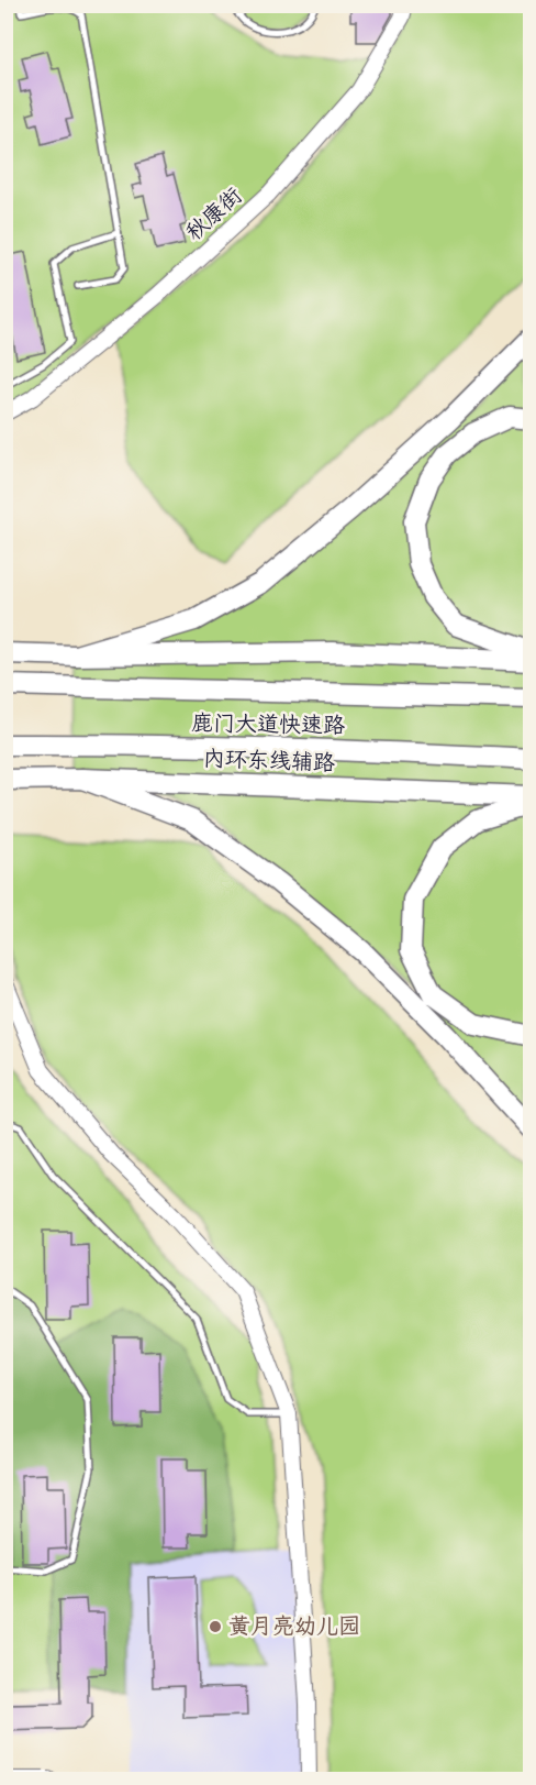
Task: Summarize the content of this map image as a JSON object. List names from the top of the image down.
{
  "streets": {
    "main road": ["鹿门大道快速路", "内环东线辅路"],
    "street": ["秋康街"]
  },
  "places": ["黄月亮幼儿园"]
}
